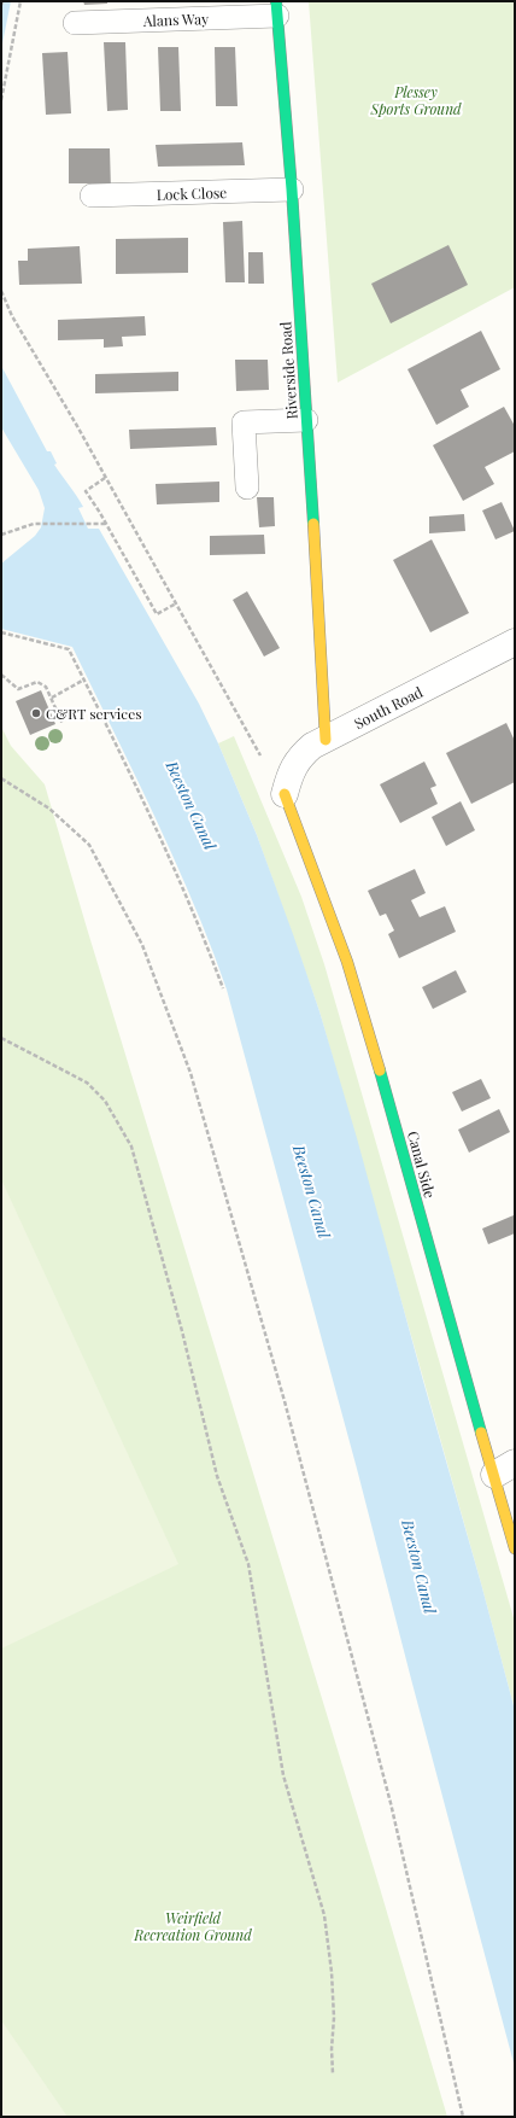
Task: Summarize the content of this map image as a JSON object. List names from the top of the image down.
{
  "streets": {
    "street": ["Riverside Road", "South Road", "Canal Side"],
    "lane": ["Alans Way", "Lock Close"]
  },
  "crossings": [
    ["Alans Way", "Riverside Road"],
    ["Lock Close", "Riverside Road"],
    ["Riverside Road", "South Road"],
    ["South Road", "Canal Side"]
  ],
  "water": ["Beeston Canal"],
  "parks": ["Plessey Sports Ground", "Weirfield Recreation Ground"],
  "places": ["C&RT services"]
}
